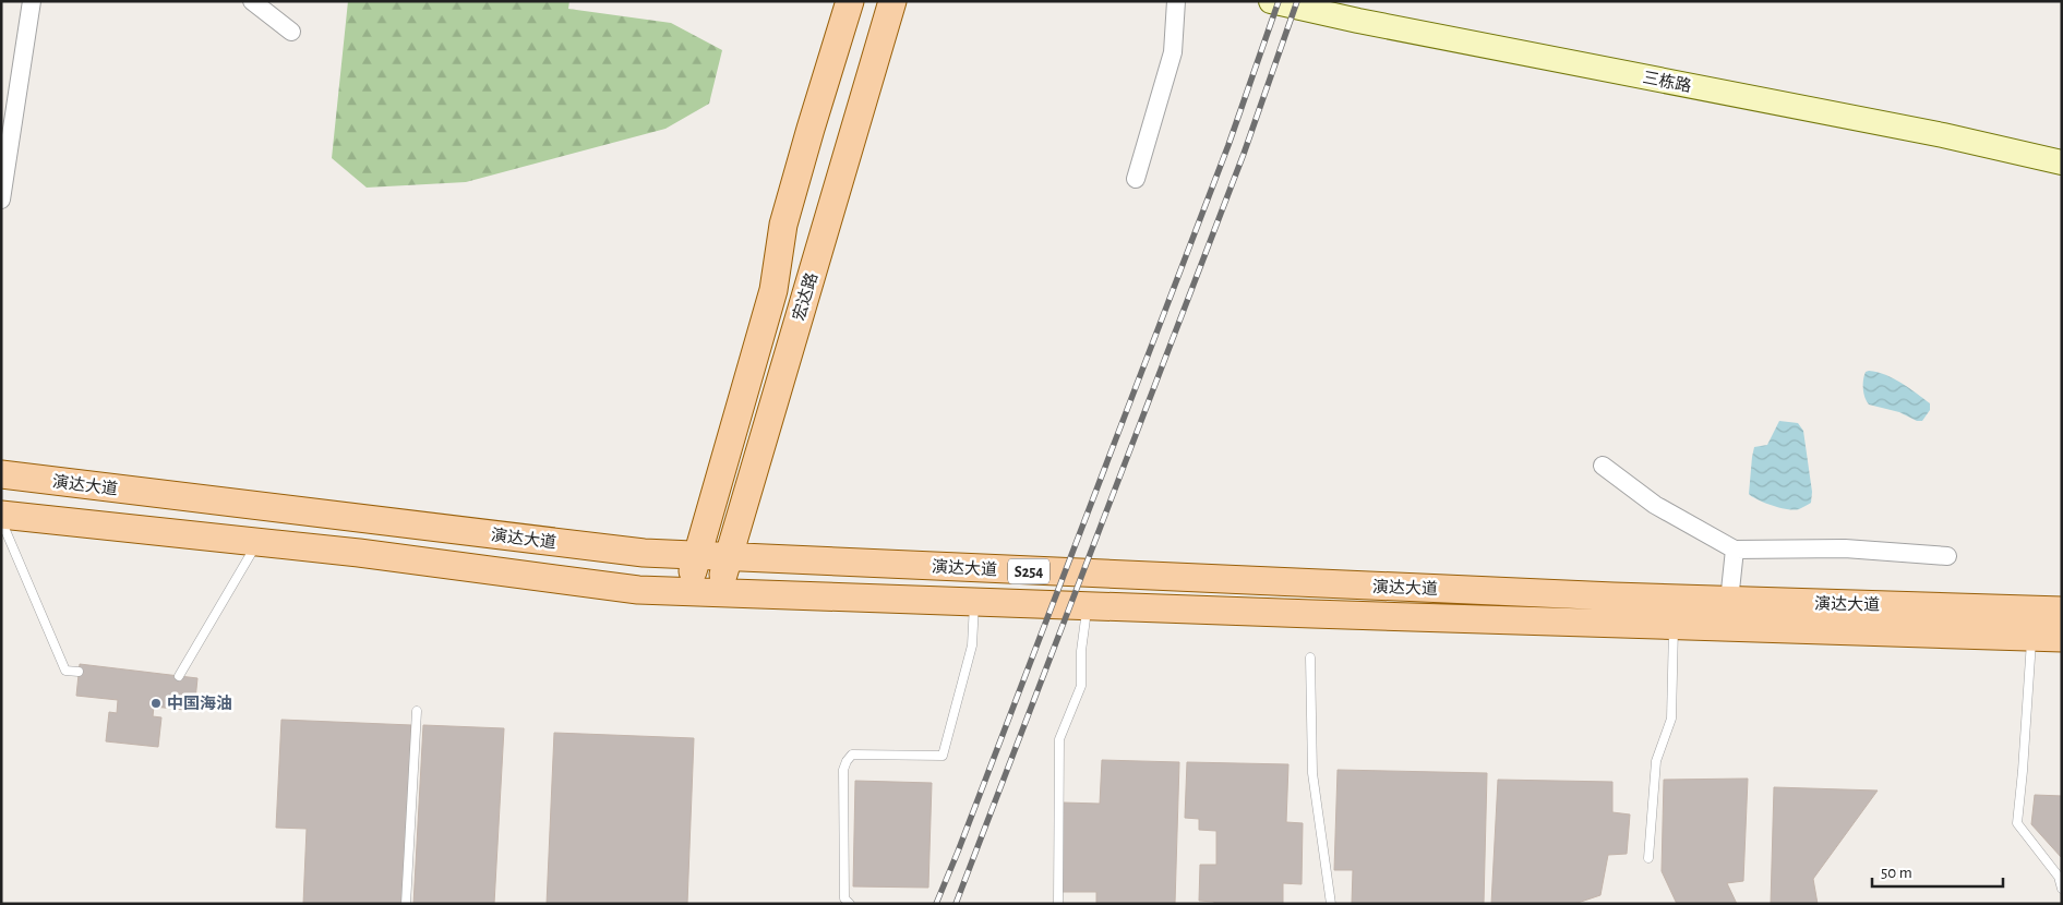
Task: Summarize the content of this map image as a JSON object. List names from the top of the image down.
{
  "streets": {
    "main road": [
      "三栋路",
      "宏达路",
      "演达大道",
      "S254"
    ]
  },
  "crossings": [
    ["宏达路", "演达大道"]
  ],
  "places": ["中国海油"],
  "scale_bar": "50 m"
}
